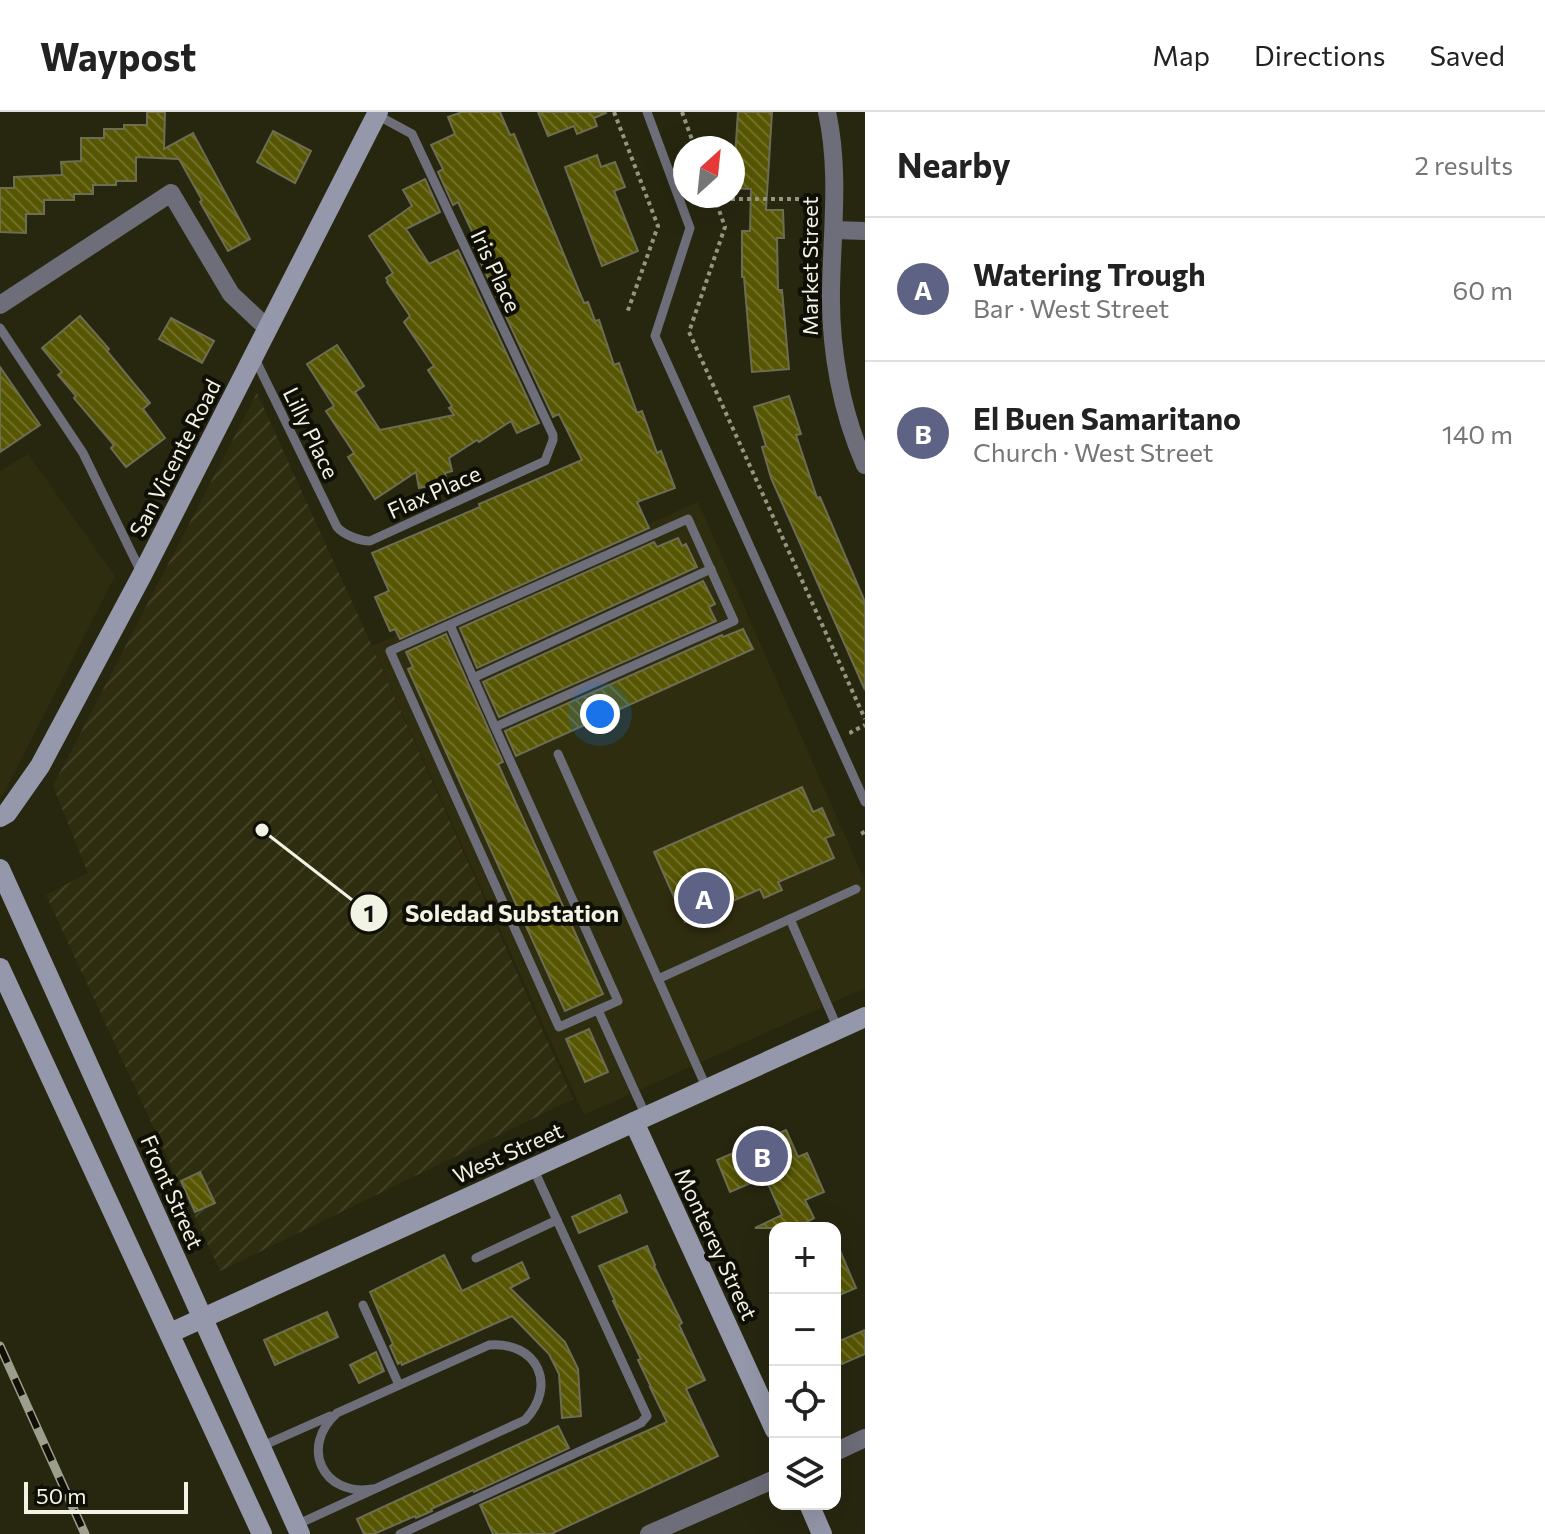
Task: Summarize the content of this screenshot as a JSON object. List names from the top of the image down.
{
  "streets": {
    "street": [
      "Market Street",
      "San Vicente Road",
      "West Street",
      "Front Street",
      "Monterey Street"
    ],
    "lane": ["Iris Place", "Lilly Place", "Flax Place"]
  },
  "crossings": [
    ["Iris Place", "San Vicente Road"],
    ["Iris Place", "Flax Place"],
    ["Lilly Place", "San Vicente Road"],
    ["Lilly Place", "Flax Place"],
    ["West Street", "Front Street"],
    ["West Street", "Monterey Street"]
  ],
  "places": ["Soledad Substation"],
  "scale_bar": "50 m",
  "north": "top right",
  "page": {
    "header": "Waypost",
    "nav": ["Map", "Directions", "Saved"],
    "heading": ["Nearby", "2 results"],
    "list": [
      {
        "mark": "A",
        "name": "Watering Trough",
        "note": "Bar · West Street",
        "value": "60 m"
      },
      {
        "mark": "B",
        "name": "El Buen Samaritano",
        "note": "Church · West Street",
        "value": "140 m"
      }
    ],
    "pins": ["A", "B"],
    "map_buttons": ["+", "−"],
    "scale": "50 m"
  }
}
